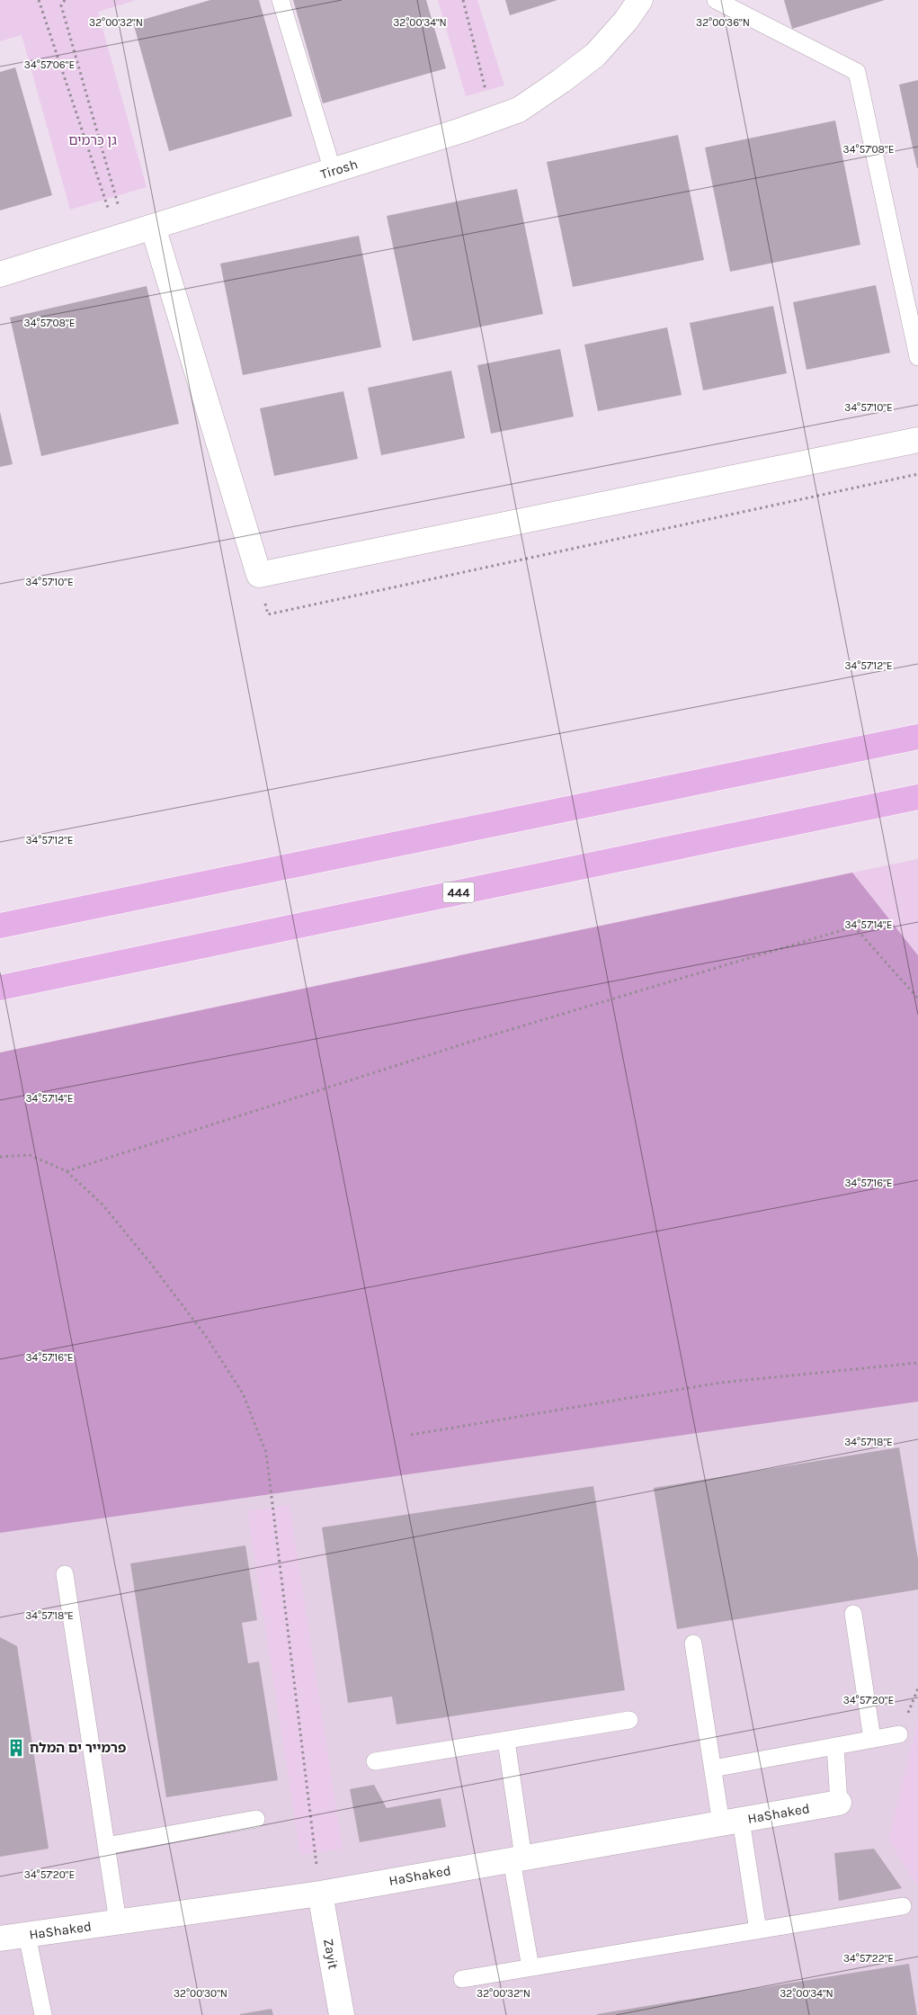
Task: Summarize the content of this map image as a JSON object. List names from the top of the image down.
{
  "streets": {
    "main road": ["444"],
    "street": ["Tirosh", "HaShaked", "Zayit"]
  },
  "crossings": [
    ["HaShaked", "Zayit"]
  ],
  "parks": ["גן כרמים"],
  "places": {
    "building": ["פרמייר ים המלח"]
  },
  "coordinates": [
    "32°00'32\"N",
    "32°00'34\"N",
    "32°00'36\"N",
    "34°57'06\"E",
    "34°57'08\"E",
    "34°57'10\"E",
    "34°57'12\"E",
    "34°57'14\"E",
    "34°57'16\"E",
    "34°57'18\"E",
    "34°57'20\"E",
    "34°57'22\"E",
    "32°00'30\"N"
  ]
}
